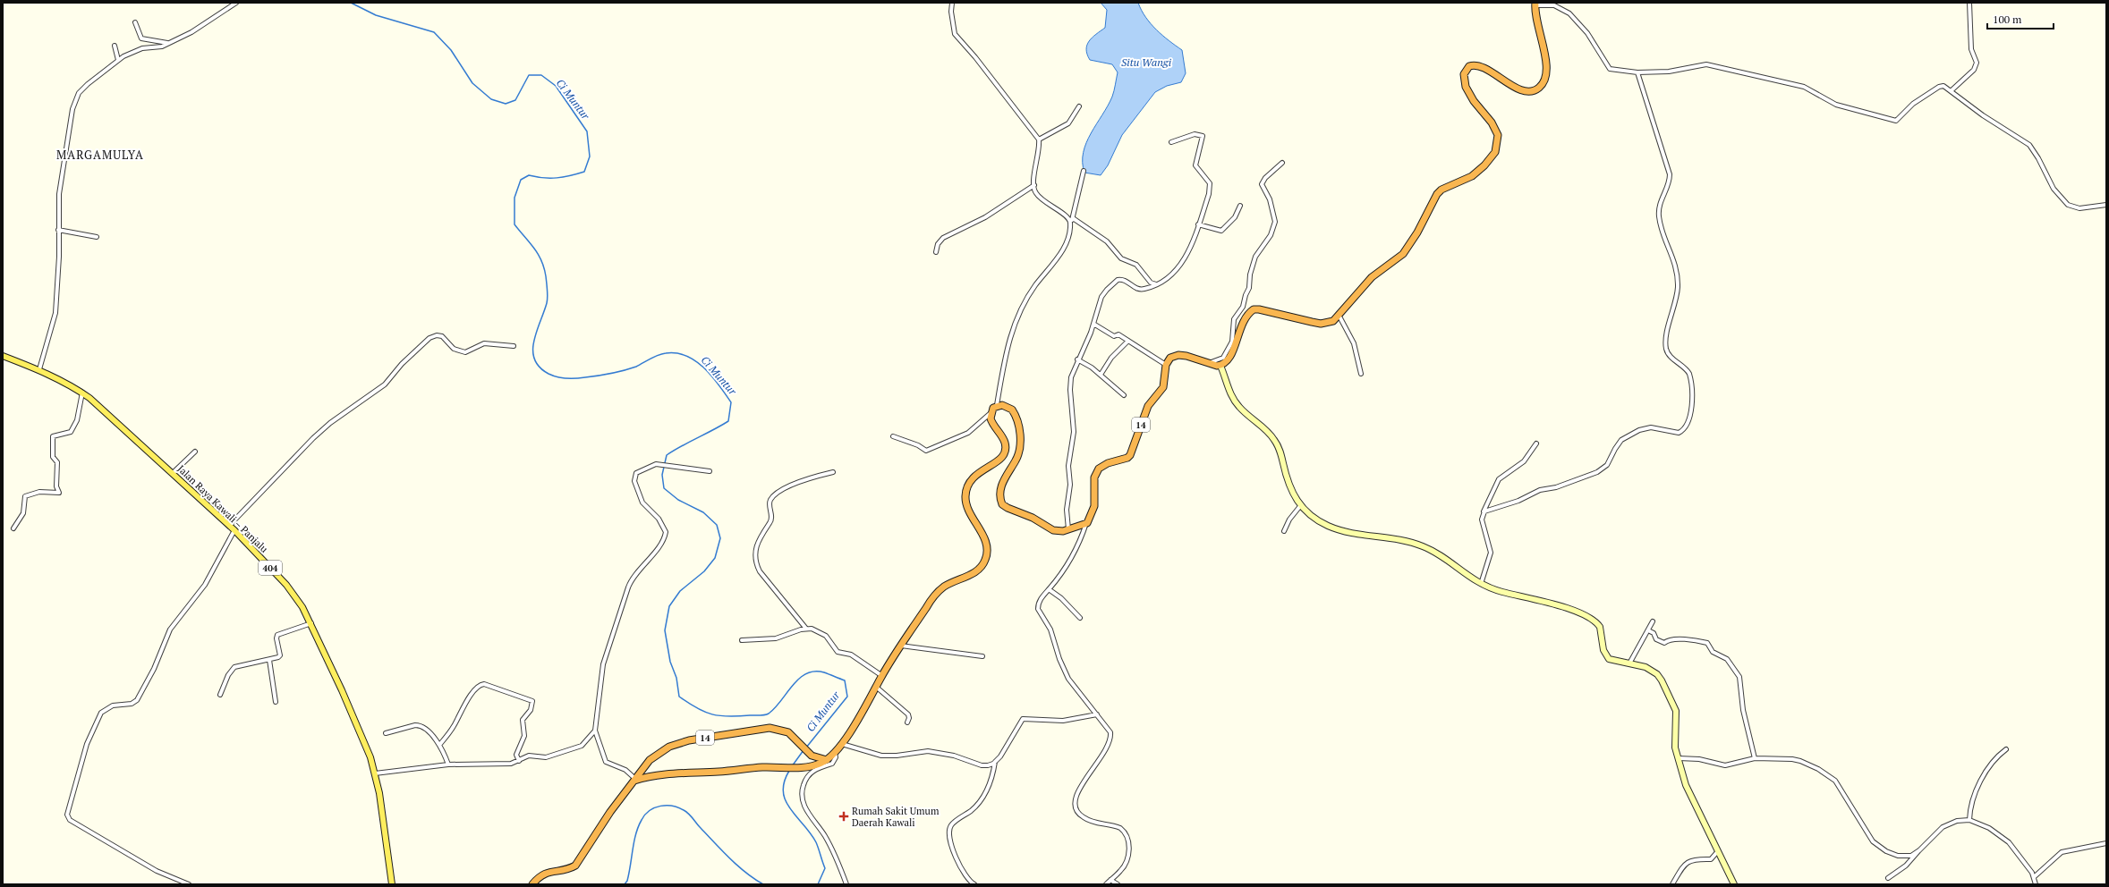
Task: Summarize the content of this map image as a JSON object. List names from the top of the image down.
{
  "streets": {
    "highway": ["14"],
    "main road": ["Jalan Raya Kawali – Panjalu", "404"]
  },
  "districts": ["MARGAMULYA"],
  "water": ["Situ Wangi", "Ci Muntur"],
  "places": {
    "health": ["Rumah Sakit Umum Daerah Kawali"]
  },
  "scale_bar": "100 m"
}
